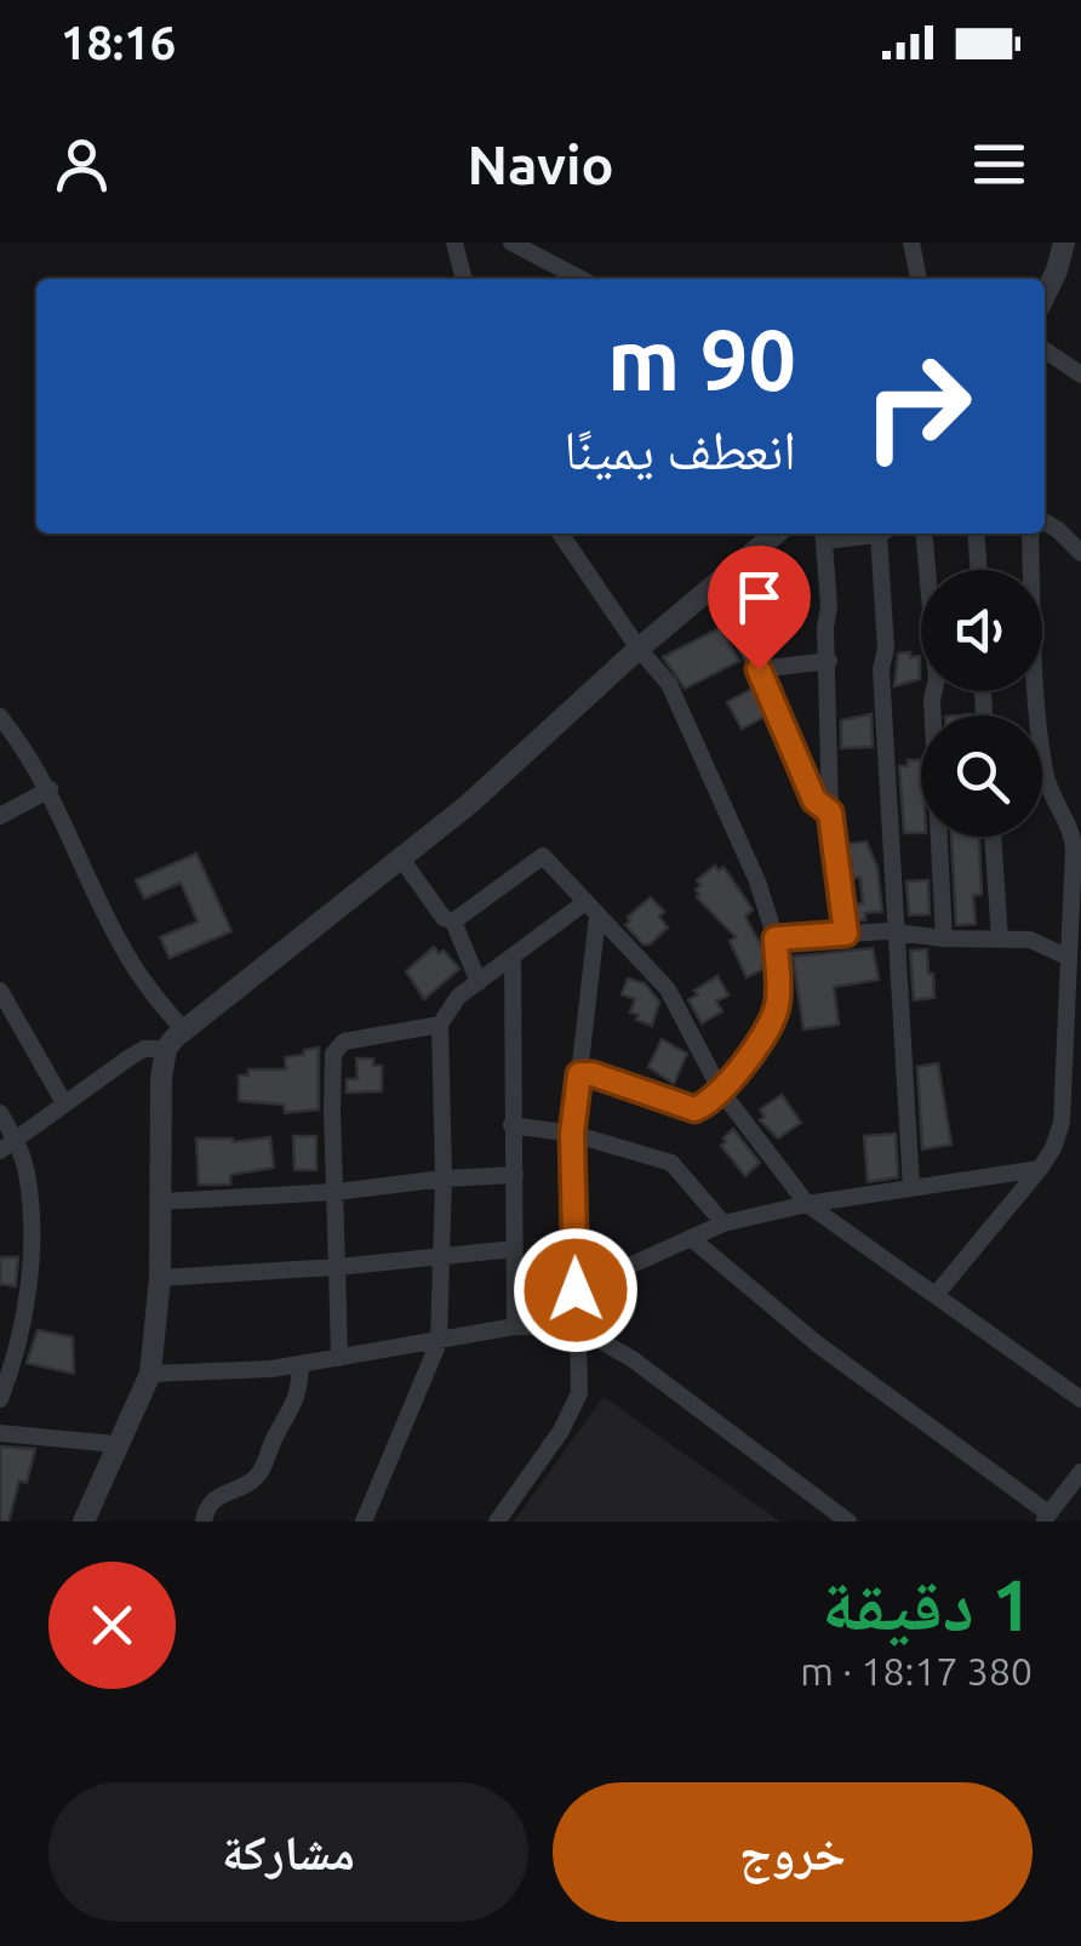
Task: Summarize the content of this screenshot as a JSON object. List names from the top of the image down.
{
  "page": {
    "status": "18:16",
    "header": "Navio",
    "turn": ["90 m", "انعطف يمينًا"],
    "heading": ["1 دقيقة", "380 m · 18:17"],
    "buttons": ["خروج", "مشاركة"]
  }
}
